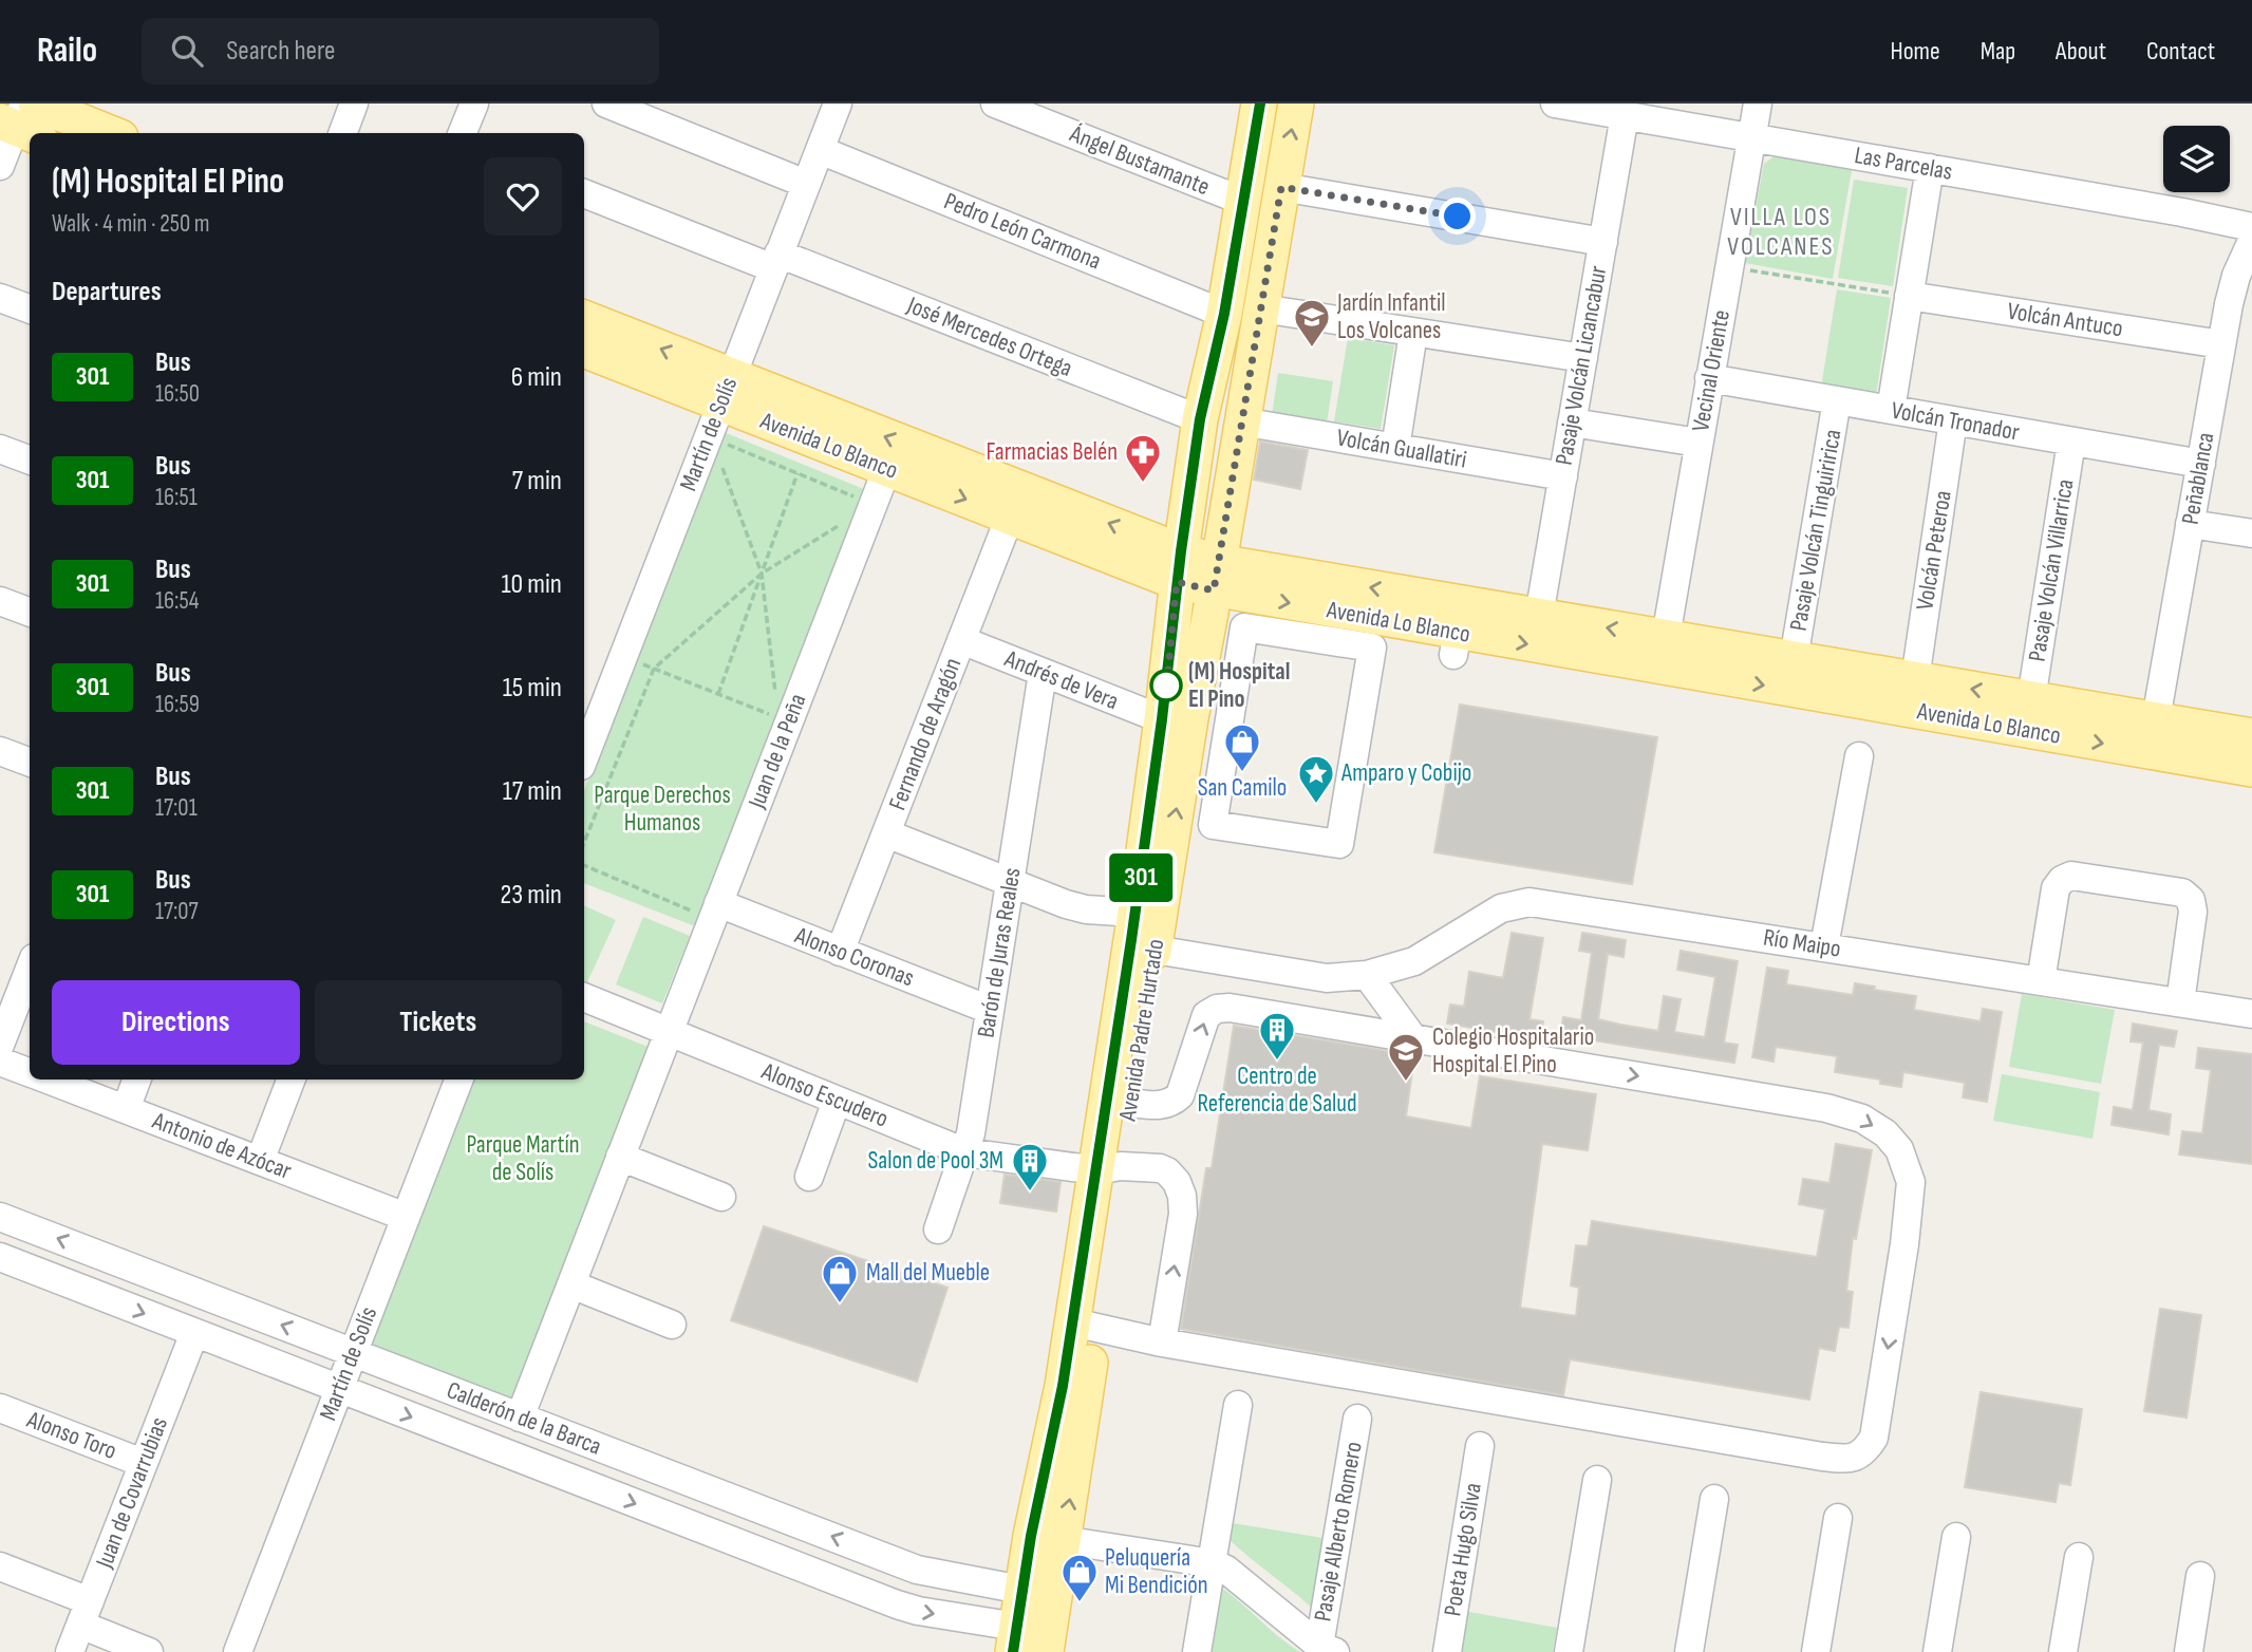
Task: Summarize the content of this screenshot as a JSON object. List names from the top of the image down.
{
  "streets": {
    "main road": ["Avenida Lo Blanco", "Avenida Padre Hurtado"],
    "street": [
      "Ángel Bustamante",
      "Las Parcelas",
      "Pedro León Carmona",
      "Volcán Antuco",
      "José Mercedes Ortega",
      "Pasaje Volcán Licancabur",
      "Vecinal Oriente",
      "Volcán Tronador",
      "Martín de Solís",
      "Volcán Guallatiri",
      "Peñablanca",
      "Pasaje Volcán Tinguiririca",
      "Volcán Peteroa",
      "Pasaje Volcán Villarrica",
      "Andrés de Vera",
      "Fernando de Aragón",
      "Juan de la Peña",
      "Río Maipo",
      "Barón de Juras Reales",
      "Alonso Coronas",
      "Alonso Escudero",
      "Antonio de Azócar",
      "Calderón de la Barca",
      "Alonso Toro",
      "Juan de Covarrubias",
      "Pasaje Alberto Romero",
      "Poeta Hugo Silva"
    ]
  },
  "crossings": [
    ["Ángel Bustamante", "Avenida Padre Hurtado"],
    ["Las Parcelas", "Pasaje Volcán Licancabur"],
    ["Las Parcelas", "Vecinal Oriente"],
    ["Pedro León Carmona", "Martín de Solís"],
    ["Pedro León Carmona", "Avenida Padre Hurtado"],
    ["Volcán Antuco", "Peñablanca"],
    ["José Mercedes Ortega", "Martín de Solís"],
    ["José Mercedes Ortega", "Avenida Padre Hurtado"],
    ["Pasaje Volcán Licancabur", "Avenida Lo Blanco"],
    ["Pasaje Volcán Licancabur", "Volcán Guallatiri"],
    ["Vecinal Oriente", "Volcán Tronador"],
    ["Vecinal Oriente", "Avenida Lo Blanco"],
    ["Volcán Tronador", "Peñablanca"],
    ["Volcán Tronador", "Pasaje Volcán Tinguiririca"],
    ["Volcán Tronador", "Volcán Peteroa"],
    ["Volcán Tronador", "Pasaje Volcán Villarrica"],
    ["Martín de Solís", "Avenida Lo Blanco"],
    ["Martín de Solís", "Antonio de Azócar"],
    ["Martín de Solís", "Calderón de la Barca"],
    ["Avenida Lo Blanco", "Peñablanca"],
    ["Avenida Lo Blanco", "Pasaje Volcán Tinguiririca"],
    ["Avenida Lo Blanco", "Volcán Peteroa"],
    ["Avenida Lo Blanco", "Pasaje Volcán Villarrica"],
    ["Avenida Lo Blanco", "Fernando de Aragón"],
    ["Avenida Lo Blanco", "Juan de la Peña"],
    ["Avenida Lo Blanco", "Avenida Padre Hurtado"],
    ["Volcán Guallatiri", "Avenida Padre Hurtado"],
    ["Andrés de Vera", "Fernando de Aragón"],
    ["Andrés de Vera", "Barón de Juras Reales"],
    ["Andrés de Vera", "Avenida Padre Hurtado"],
    ["Fernando de Aragón", "Río Maipo"],
    ["Fernando de Aragón", "Alonso Coronas"],
    ["Juan de la Peña", "Alonso Coronas"],
    ["Juan de la Peña", "Alonso Escudero"],
    ["Juan de la Peña", "Calderón de la Barca"],
    ["Río Maipo", "Barón de Juras Reales"],
    ["Río Maipo", "Avenida Padre Hurtado"],
    ["Barón de Juras Reales", "Alonso Coronas"],
    ["Barón de Juras Reales", "Alonso Escudero"],
    ["Avenida Padre Hurtado", "Alonso Escudero"],
    ["Avenida Padre Hurtado", "Calderón de la Barca"],
    ["Calderón de la Barca", "Juan de Covarrubias"],
    ["Alonso Toro", "Juan de Covarrubias"]
  ],
  "districts": ["VILLA LOS VOLCANES"],
  "parks": ["Parque Derechos Humanos", "Parque Martín de Solís"],
  "places": {
    "school or university": ["Jardín Infantil Los Volcanes", "Colegio Hospitalario Hospital El Pino"],
    "pharmacy": ["Farmacias Belén"],
    "other": ["(M) Hospital El Pino"],
    "shop": ["San Camilo", "Mall del Mueble", "Peluquería Mi Bendición"],
    "place": ["Amparo y Cobijo"],
    "building": ["Centro de Referencia de Salud", "Salon de Pool 3M"]
  },
  "lines": ["bus line 301"],
  "page": {
    "header": "Railo",
    "search": "Search here",
    "nav": [
      "Home",
      "Map",
      "About",
      "Contact"
    ],
    "on_map": "301",
    "heading": [
      ["(M) Hospital El Pino", "Walk · 4 min · 250 m"],
      "Departures"
    ],
    "list": [
      {
        "mark": "301",
        "name": "Bus",
        "note": "16:50",
        "value": "6 min"
      },
      {
        "mark": "301",
        "name": "Bus",
        "note": "16:51",
        "value": "7 min"
      },
      {
        "mark": "301",
        "name": "Bus",
        "note": "16:54",
        "value": "10 min"
      },
      {
        "mark": "301",
        "name": "Bus",
        "note": "16:59",
        "value": "15 min"
      },
      {
        "mark": "301",
        "name": "Bus",
        "note": "17:01",
        "value": "17 min"
      },
      {
        "mark": "301",
        "name": "Bus",
        "note": "17:07",
        "value": "23 min"
      }
    ],
    "buttons": ["Directions", "Tickets"]
  }
}
